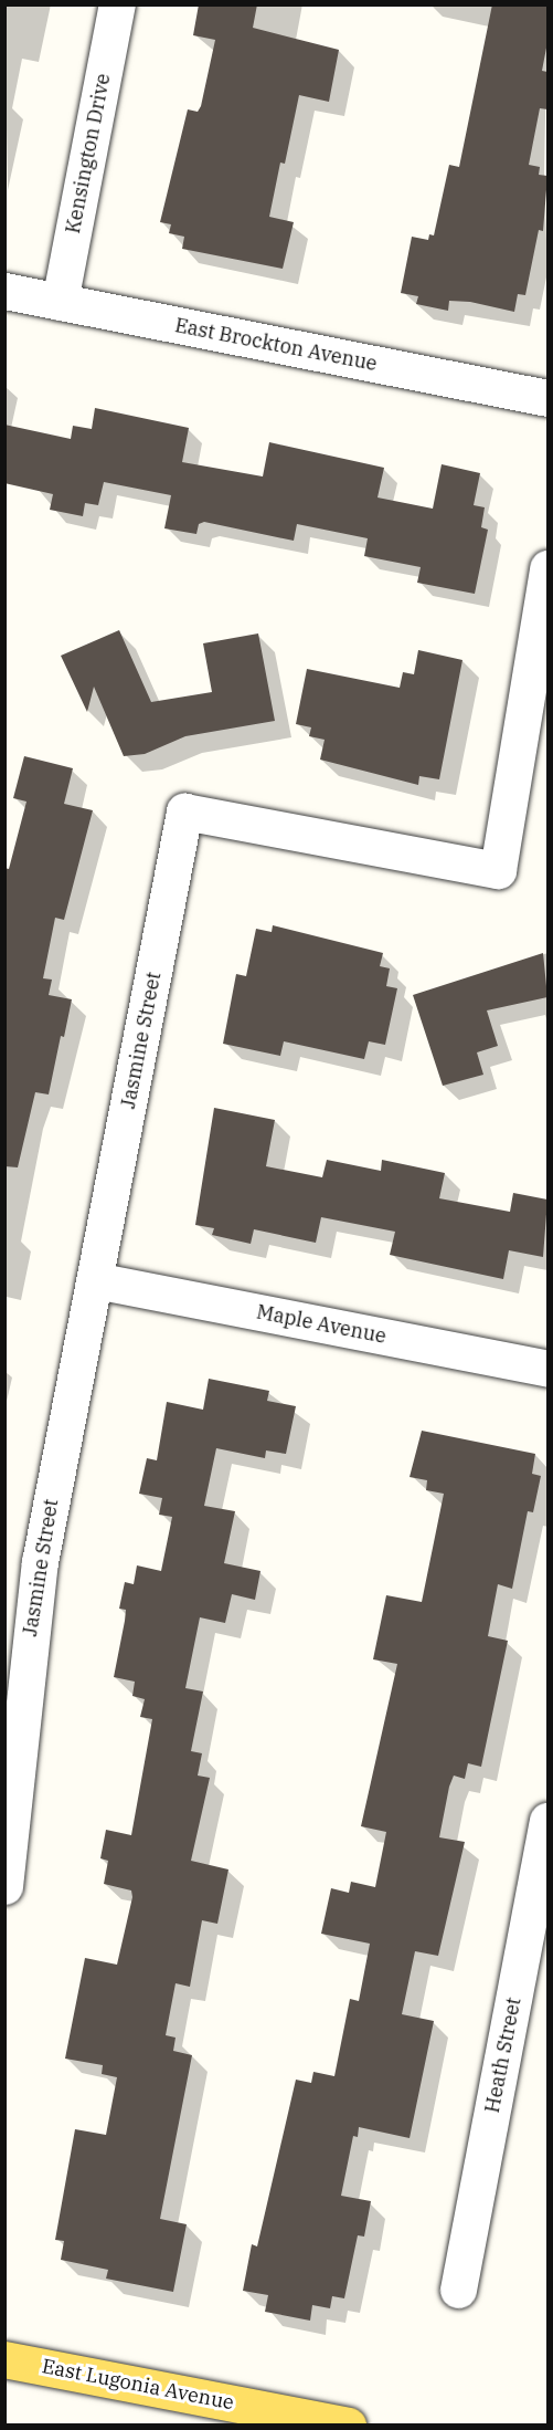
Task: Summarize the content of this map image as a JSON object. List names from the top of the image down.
{
  "streets": {
    "main road": ["East Lugonia Avenue"],
    "street": [
      "Kensington Drive",
      "East Brockton Avenue",
      "Jasmine Street",
      "Maple Avenue",
      "Heath Street"
    ]
  },
  "crossings": [
    ["Kensington Drive", "East Brockton Avenue"],
    ["Jasmine Street", "Maple Avenue"]
  ]
}
